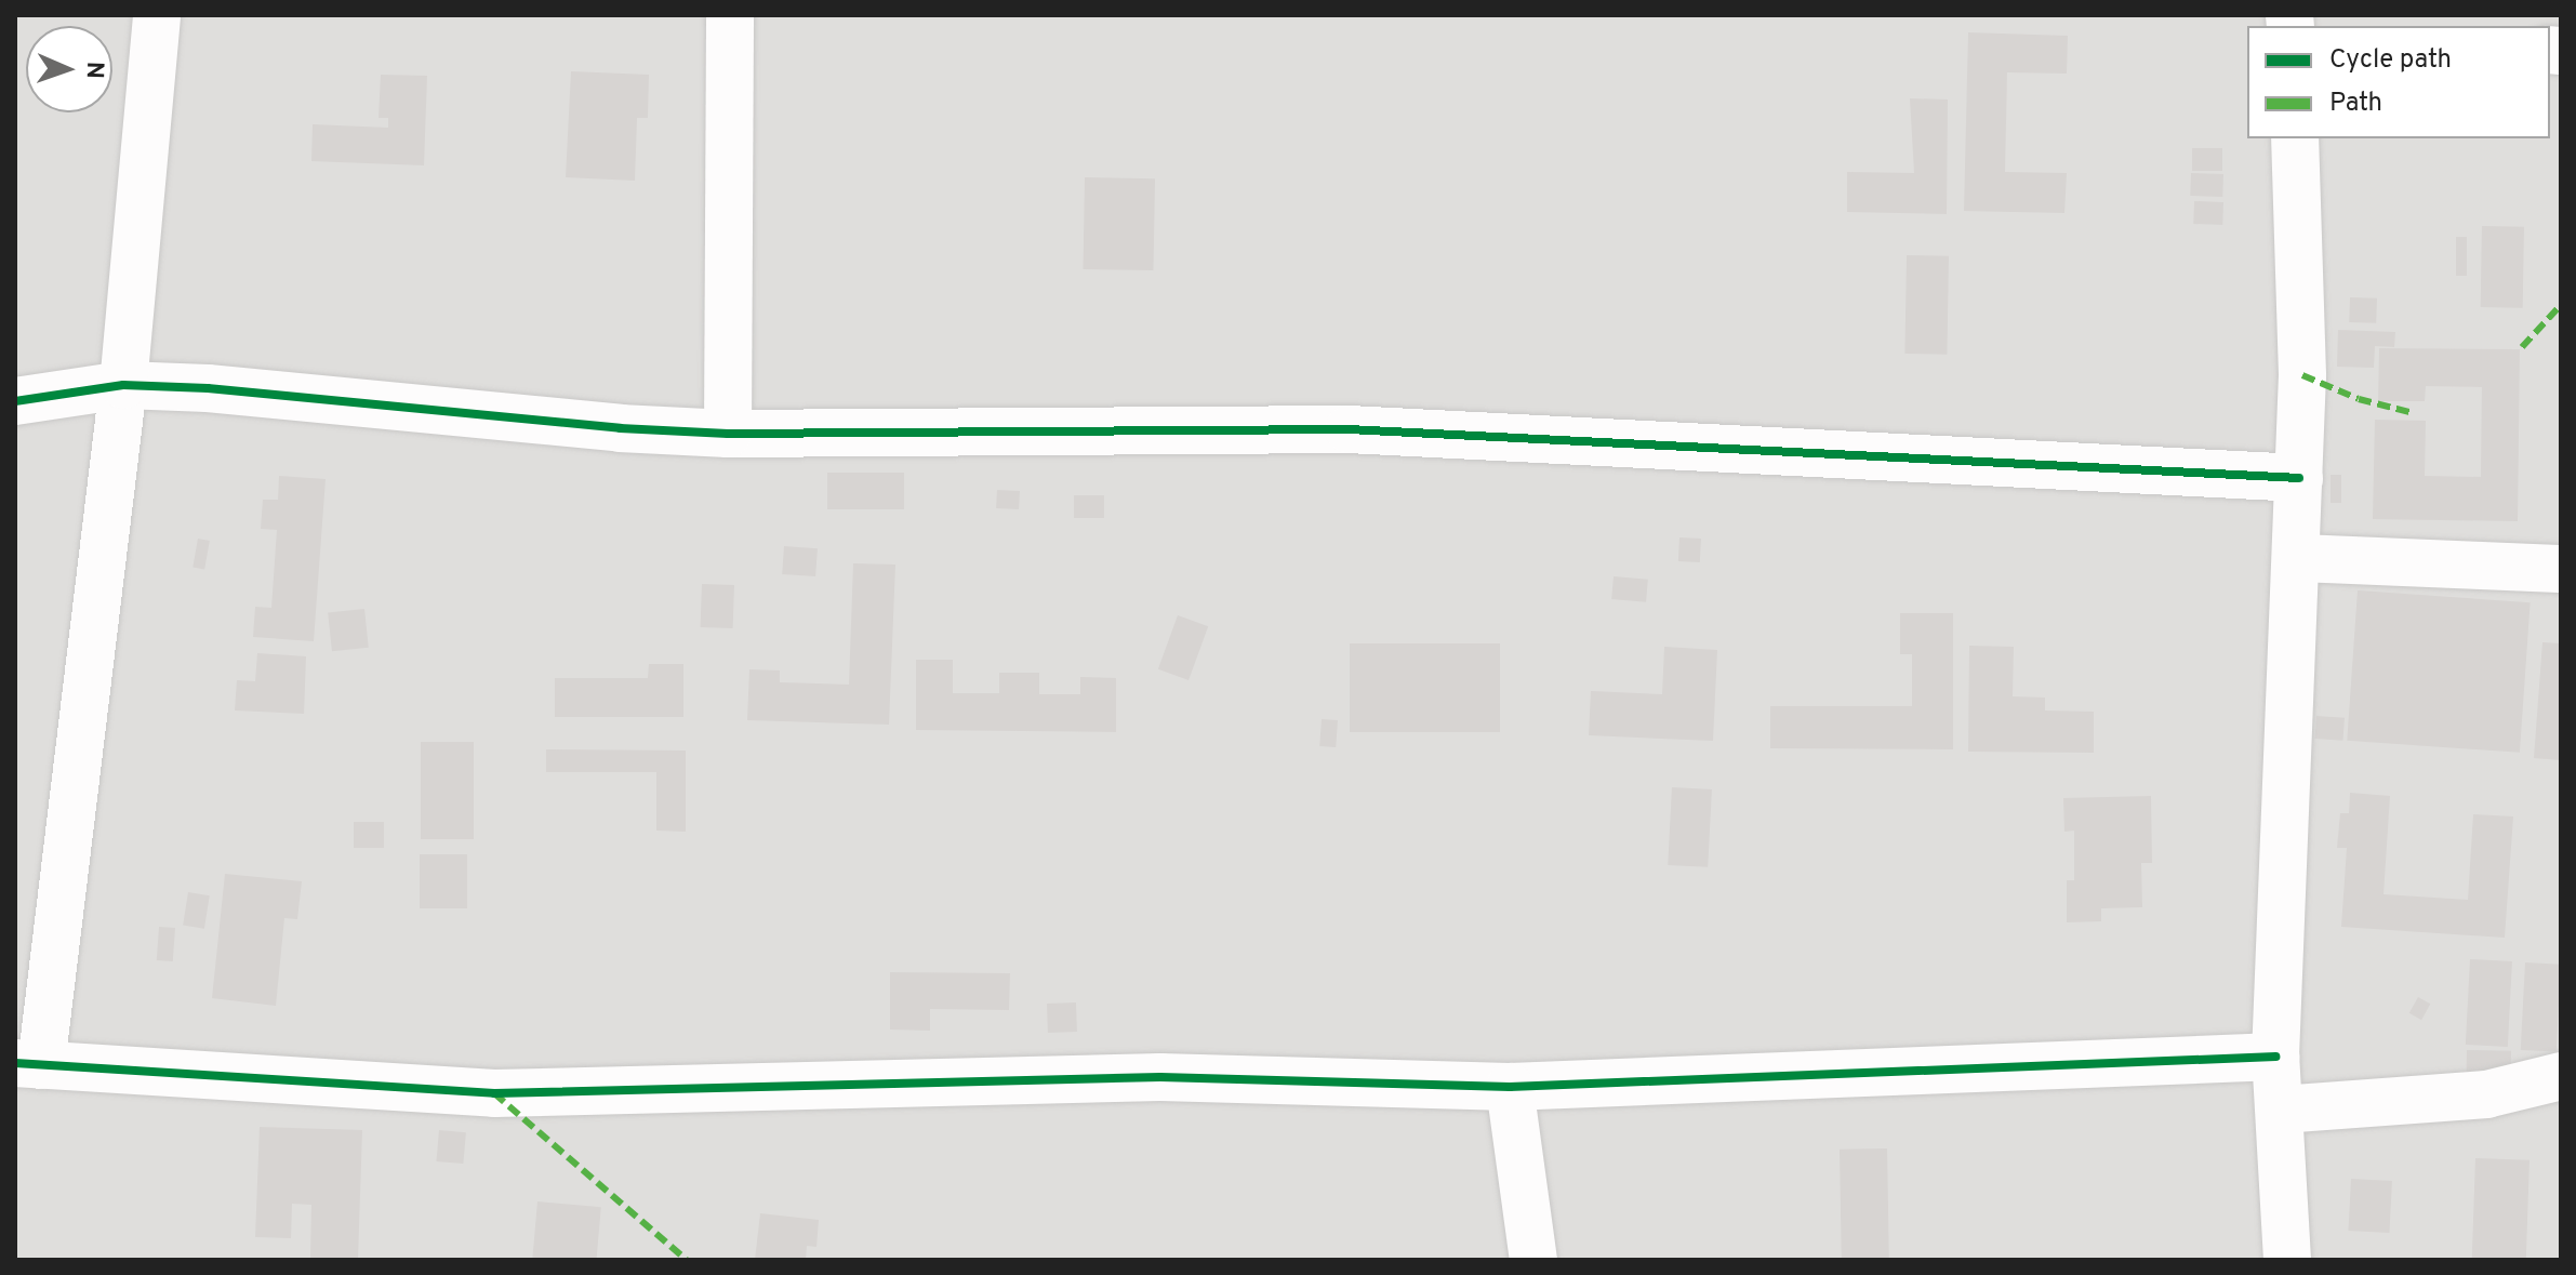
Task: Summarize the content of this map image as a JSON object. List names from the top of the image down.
{
  "legend": ["Cycle path", "Path"],
  "north": "right"
}
